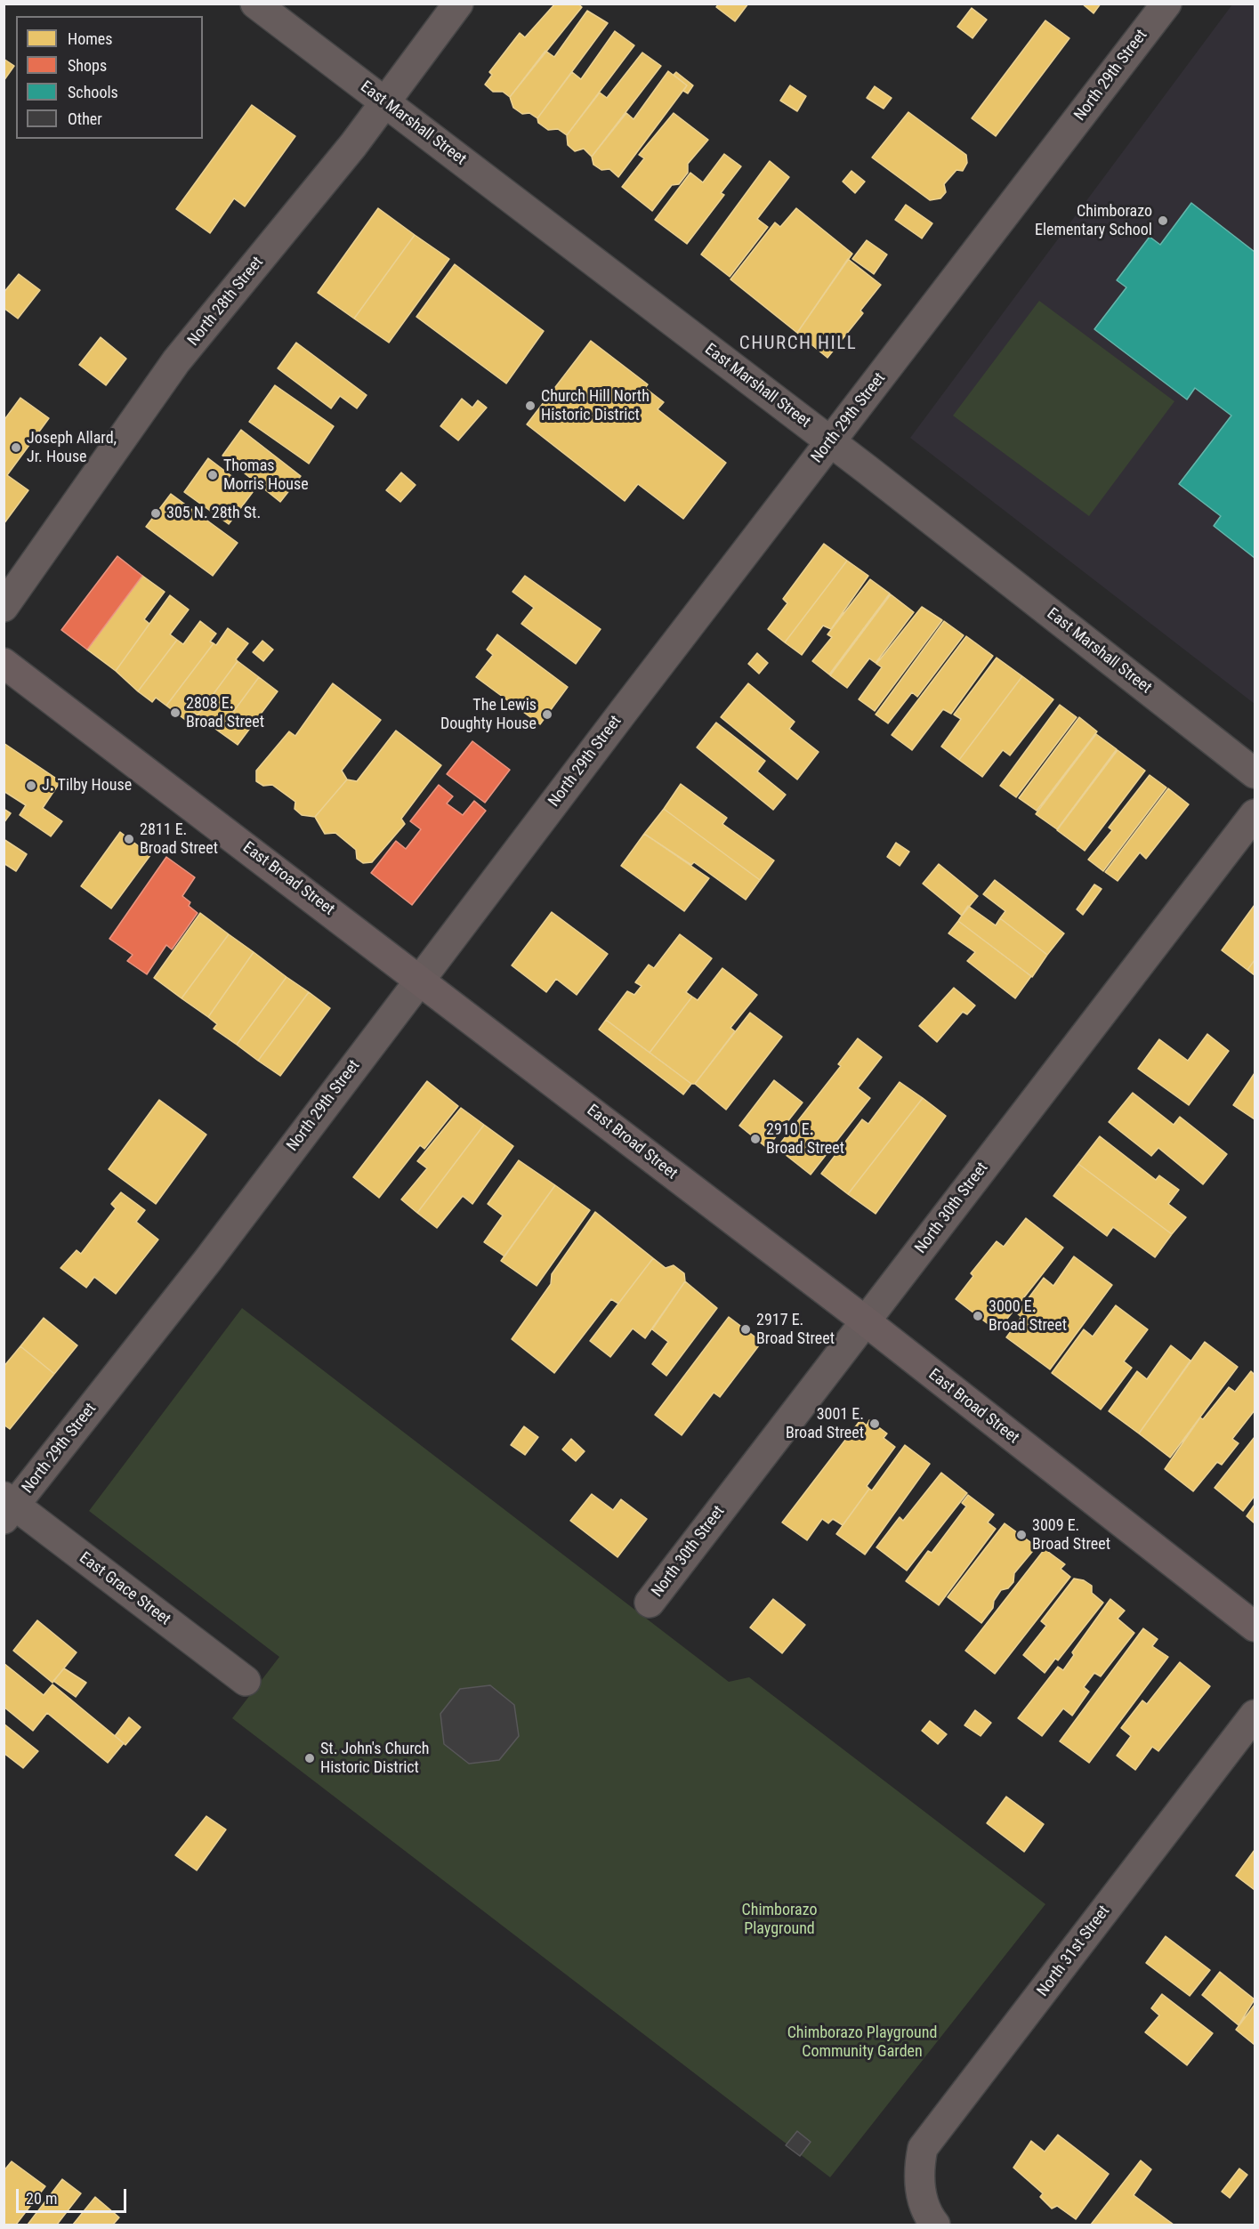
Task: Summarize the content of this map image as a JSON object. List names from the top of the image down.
{
  "streets": {
    "main road": ["East Broad Street"],
    "street": [
      "North 29th Street",
      "East Marshall Street",
      "North 28th Street",
      "North 30th Street",
      "East Grace Street",
      "North 31st Street"
    ]
  },
  "crossings": [
    ["North 29th Street", "East Marshall Street"],
    ["North 29th Street", "East Broad Street"],
    ["North 29th Street", "East Grace Street"],
    ["East Marshall Street", "North 28th Street"],
    ["East Broad Street", "North 30th Street"]
  ],
  "districts": ["CHURCH HILL"],
  "parks": ["Chimborazo Playground", "Chimborazo Playground Community Garden"],
  "places": [
    "Chimborazo Elementary School",
    "Church Hill North Historic District",
    "Joseph Allard, Jr. House",
    "Thomas Morris House",
    "305 N. 28th St.",
    "2808 E. Broad Street",
    "The Lewis Doughty House",
    "J. Tilby House",
    "2811 E. Broad Street",
    "2910 E. Broad Street",
    "3000 E. Broad Street",
    "2917 E. Broad Street",
    "3001 E. Broad Street",
    "3009 E. Broad Street",
    "St. John's Church Historic District"
  ],
  "legend": [
    "Homes",
    "Shops",
    "Schools",
    "Other"
  ],
  "scale_bar": "20 m"
}
